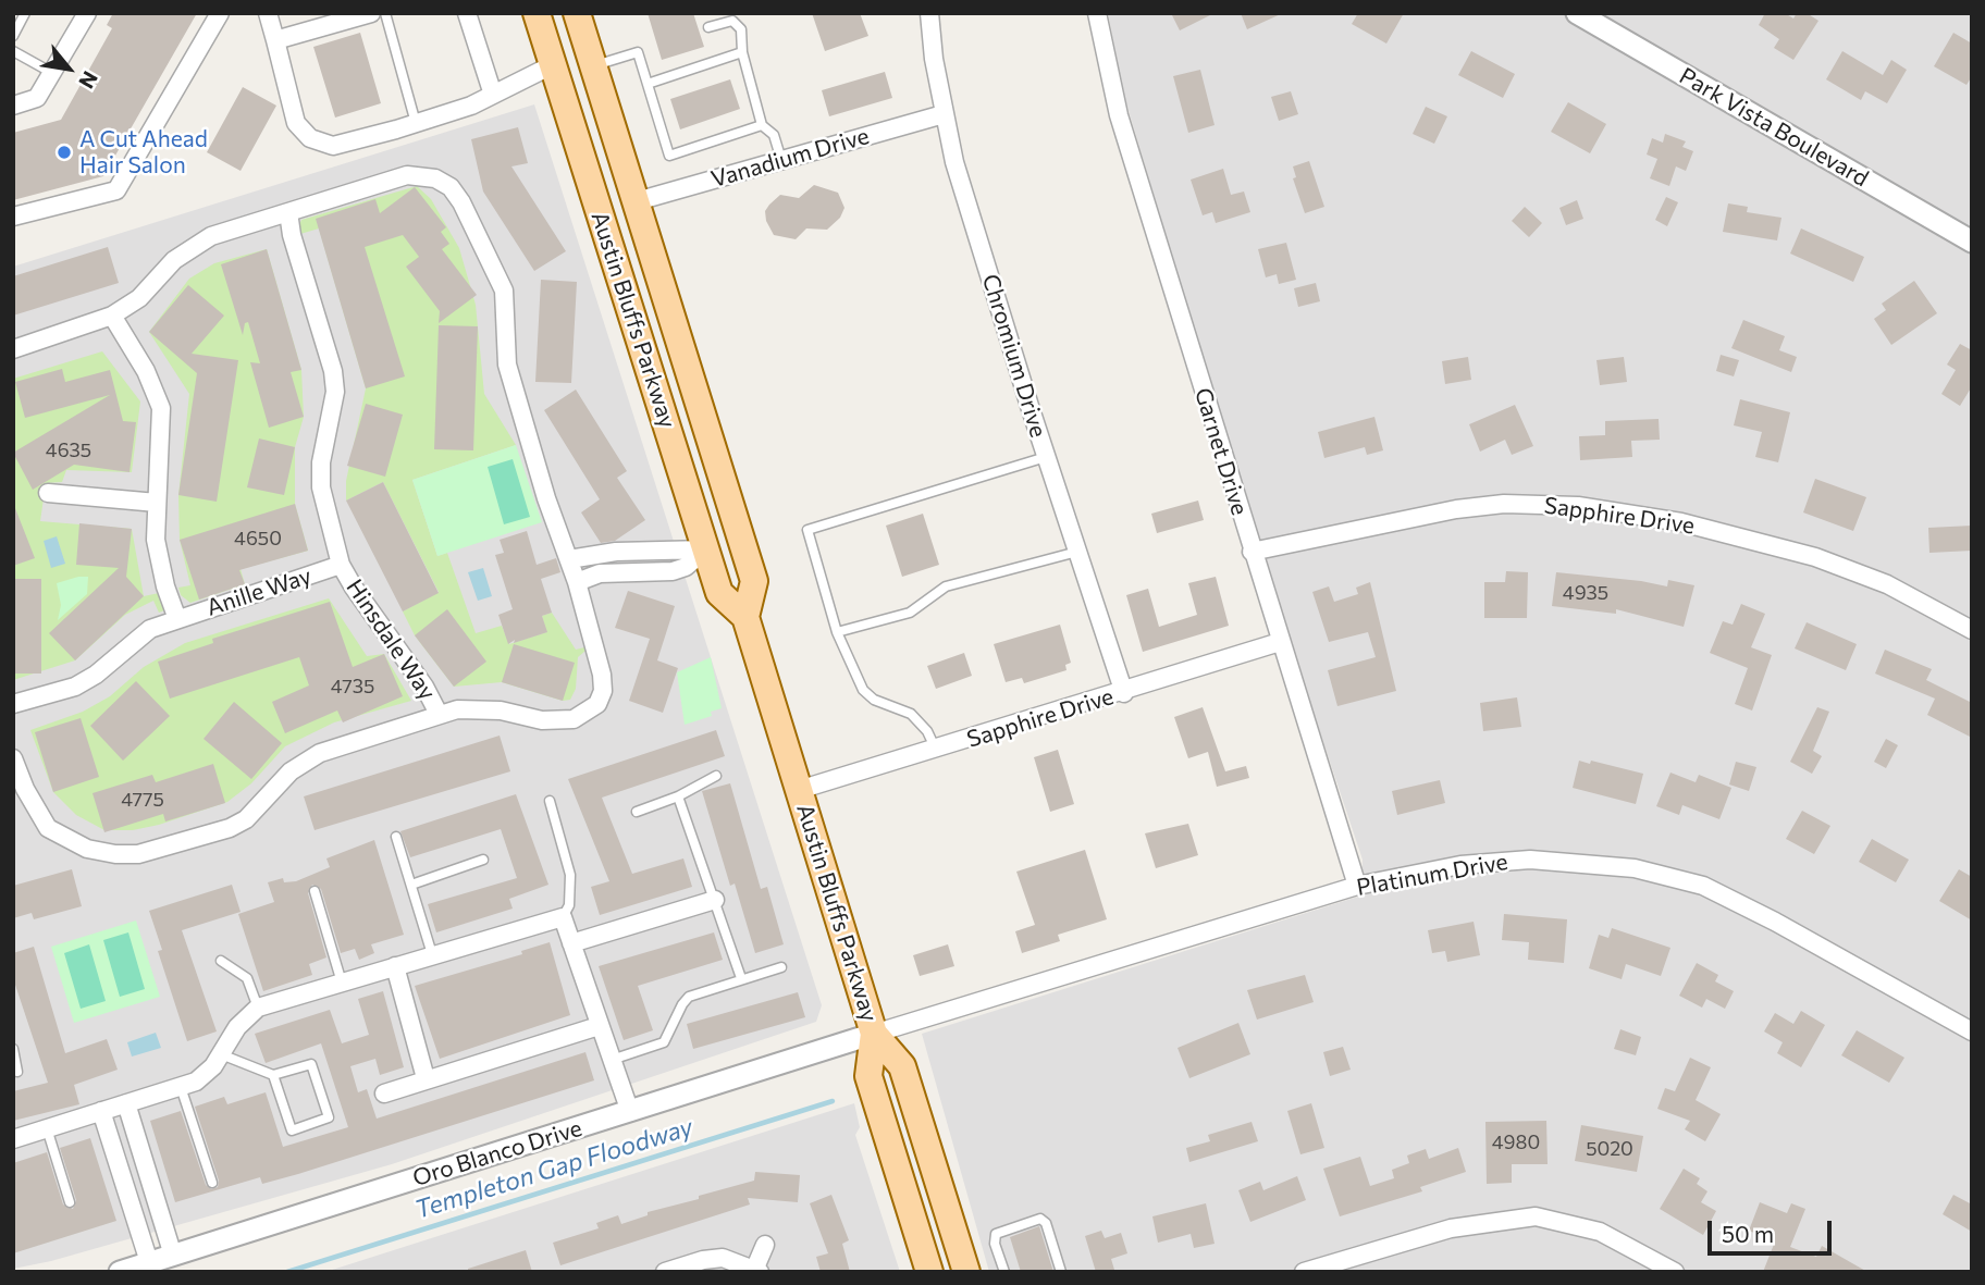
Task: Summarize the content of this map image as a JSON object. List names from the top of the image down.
{
  "streets": {
    "main road": ["Austin Bluffs Parkway"],
    "street": [
      "Park Vista Boulevard",
      "Vanadium Drive",
      "Chromium Drive",
      "Garnet Drive",
      "Sapphire Drive",
      "Anille Way",
      "Hinsdale Way",
      "Platinum Drive",
      "Oro Blanco Drive"
    ]
  },
  "crossings": [
    ["Vanadium Drive", "Austin Bluffs Parkway"],
    ["Vanadium Drive", "Chromium Drive"],
    ["Austin Bluffs Parkway", "Sapphire Drive"],
    ["Austin Bluffs Parkway", "Platinum Drive"],
    ["Austin Bluffs Parkway", "Oro Blanco Drive"],
    ["Chromium Drive", "Sapphire Drive"],
    ["Garnet Drive", "Sapphire Drive"],
    ["Garnet Drive", "Platinum Drive"],
    ["Anille Way", "Hinsdale Way"],
    ["Platinum Drive", "Oro Blanco Drive"]
  ],
  "water": ["Templeton Gap Floodway"],
  "places": ["A Cut Ahead Hair Salon"],
  "house_numbers": [
    "4635",
    "4650",
    "4935",
    "4735",
    "4775",
    "4980",
    "5020"
  ],
  "scale_bar": "50 m",
  "north": "bottom right"
}
